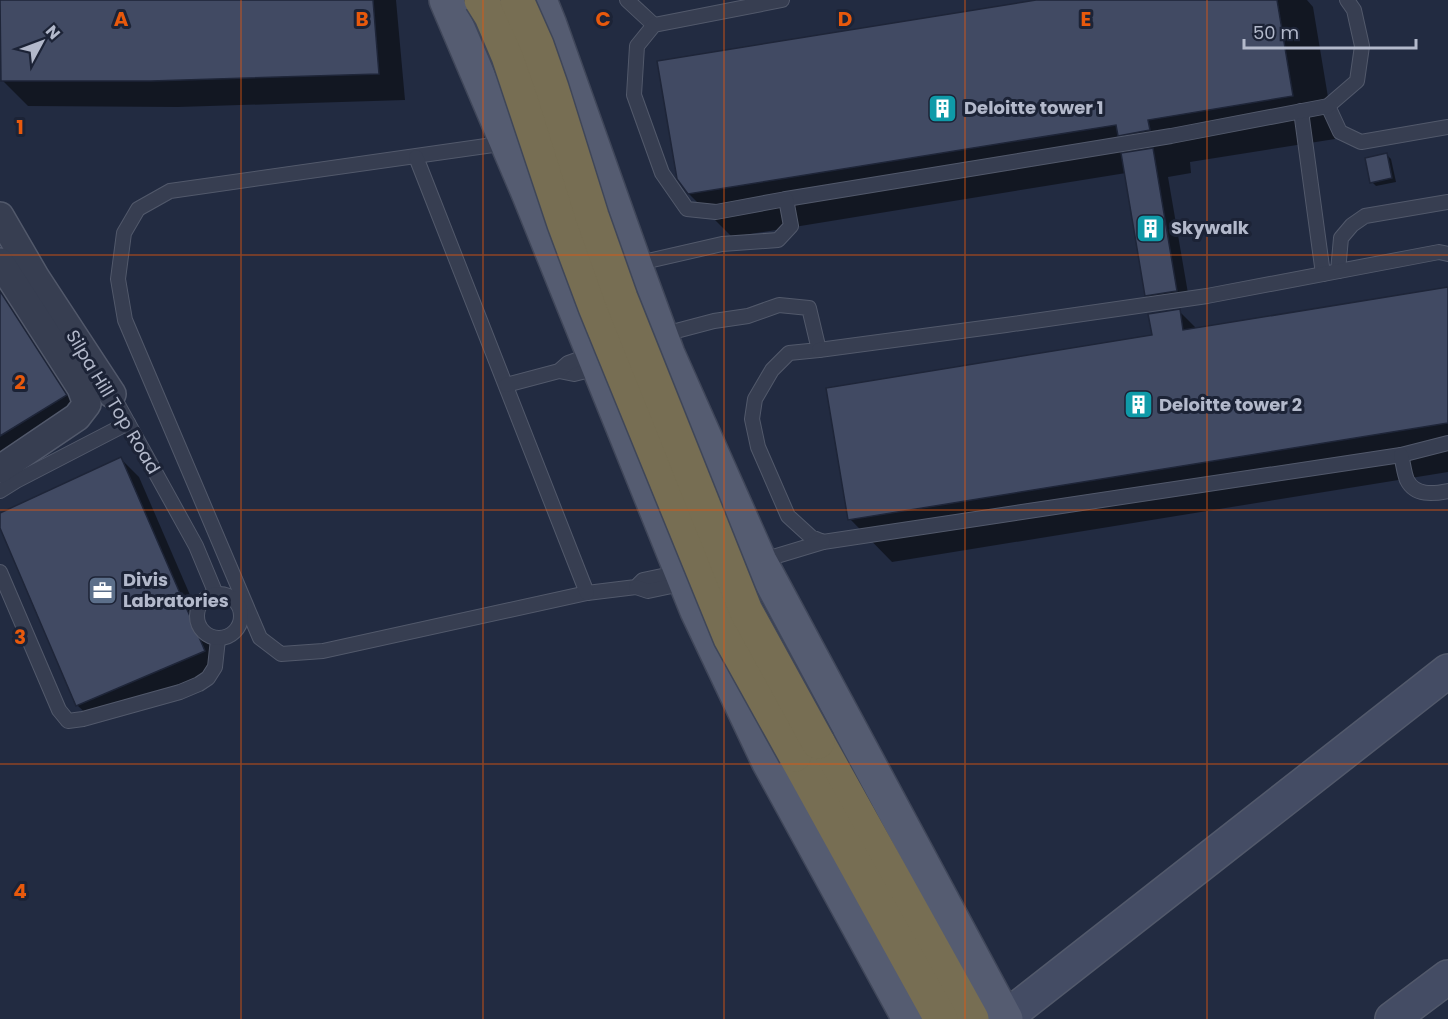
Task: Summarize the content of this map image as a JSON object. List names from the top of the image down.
{
  "streets": {
    "street": ["Silpa Hill Top Road"]
  },
  "places": {
    "building": ["Deloitte tower 1", "Skywalk", "Deloitte tower 2"],
    "office": ["Divis Labratories"]
  },
  "scale_bar": "50 m",
  "north": "top right",
  "grid": {
    "columns": [
      "A",
      "B",
      "C",
      "D",
      "E"
    ],
    "rows": [
      "1",
      "2",
      "3",
      "4"
    ]
  }
}
